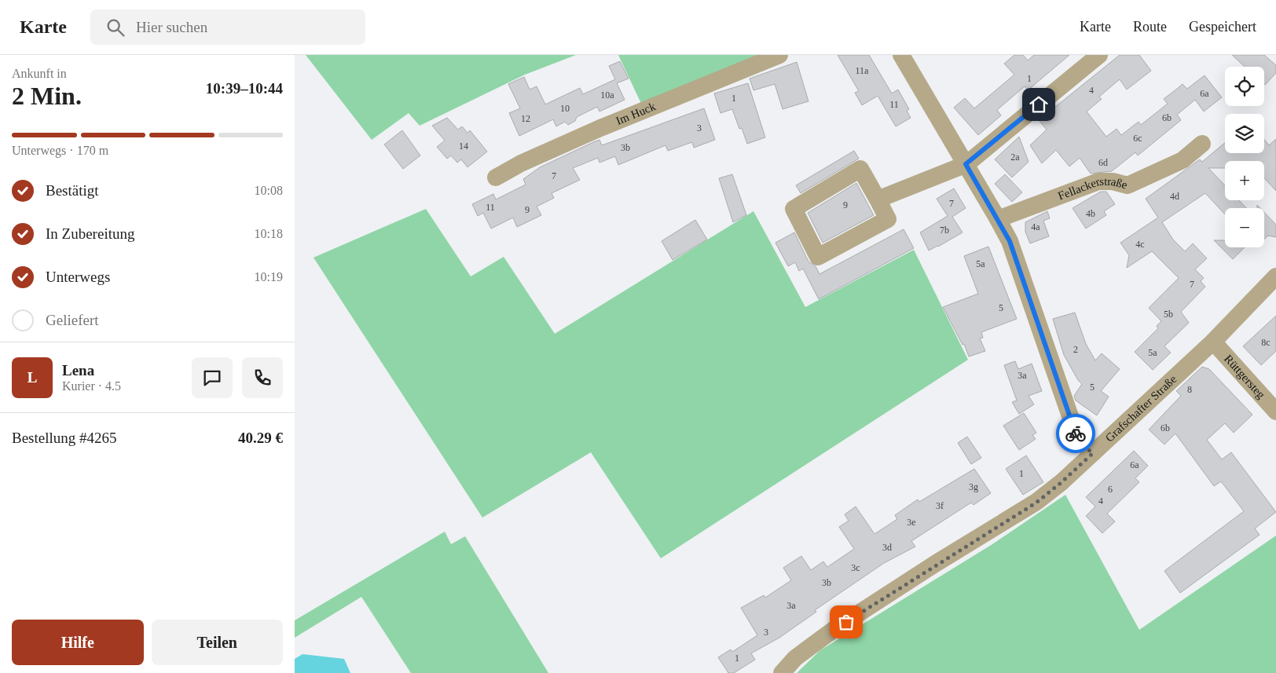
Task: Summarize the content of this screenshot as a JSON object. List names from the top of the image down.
{
  "streets": {
    "street": [
      "Im Huck",
      "Fellackerstraße",
      "Rüttgersteg",
      "Grafschafter Straße"
    ]
  },
  "crossings": [
    ["Rüttgersteg", "Grafschafter Straße"]
  ],
  "house_numbers": [
    "11a",
    "1",
    "4",
    "6a",
    "10a",
    "1",
    "11",
    "10",
    "6b",
    "12",
    "3",
    "6c",
    "14",
    "3b",
    "2a",
    "6d",
    "7",
    "4d",
    "7",
    "9",
    "11",
    "9",
    "4b",
    "4a",
    "7b",
    "4c",
    "5a",
    "7",
    "5",
    "5b",
    "8c",
    "2",
    "5a",
    "3a",
    "5",
    "8",
    "6b",
    "6a",
    "1",
    "3g",
    "6",
    "4",
    "3f",
    "3e",
    "3d",
    "3c",
    "3b",
    "3a",
    "3",
    "1"
  ],
  "page": {
    "header": "Karte",
    "search": "Hier suchen",
    "nav": ["Karte", "Route", "Gespeichert"],
    "heading": ["2 Min.", "Ankunft in", "10:39–10:44"],
    "panel": [
      "Lena",
      "Kurier · 4.5",
      "Bestellung #4265",
      "40.29 €"
    ],
    "map_buttons": ["+", "−"],
    "bar": "Unterwegs · 170 m",
    "list": [
      ["Bestätigt", "10:08"],
      ["In Zubereitung", "10:18"],
      ["Unterwegs", "10:19"],
      "Geliefert"
    ],
    "round": "L",
    "buttons": ["Hilfe", "Teilen"]
  }
}
